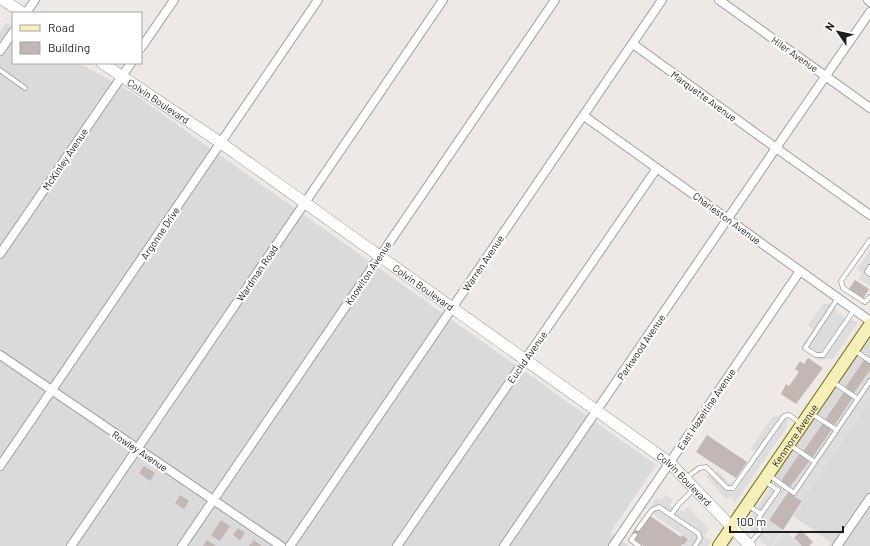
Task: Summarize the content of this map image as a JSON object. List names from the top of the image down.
{
  "streets": {
    "main road": ["Kenmore Avenue"],
    "street": [
      "Hiler Avenue",
      "Marquette Avenue",
      "Colvin Boulevard",
      "McKinley Avenue",
      "Charleston Avenue",
      "Argonne Drive",
      "Warren Avenue",
      "Wardman Road",
      "Knowlton Avenue",
      "Parkwood Avenue",
      "Euclid Avenue",
      "East Hazeltine Avenue",
      "Rowley Avenue"
    ]
  },
  "crossings": [
    ["Hiler Avenue", "Parkwood Avenue"],
    ["Marquette Avenue", "Warren Avenue"],
    ["Marquette Avenue", "Parkwood Avenue"],
    ["Colvin Boulevard", "McKinley Avenue"],
    ["Colvin Boulevard", "Argonne Drive"],
    ["Colvin Boulevard", "Warren Avenue"],
    ["Colvin Boulevard", "Wardman Road"],
    ["Colvin Boulevard", "Knowlton Avenue"],
    ["Colvin Boulevard", "Parkwood Avenue"],
    ["Colvin Boulevard", "Euclid Avenue"],
    ["Colvin Boulevard", "East Hazeltine Avenue"],
    ["Colvin Boulevard", "Kenmore Avenue"],
    ["Charleston Avenue", "Warren Avenue"],
    ["Charleston Avenue", "Parkwood Avenue"],
    ["Charleston Avenue", "Euclid Avenue"],
    ["Charleston Avenue", "East Hazeltine Avenue"],
    ["Argonne Drive", "Rowley Avenue"],
    ["Wardman Road", "Rowley Avenue"],
    ["Knowlton Avenue", "Rowley Avenue"]
  ],
  "legend": ["Road", "Building"],
  "scale_bar": "100 m",
  "north": "top left"
}
